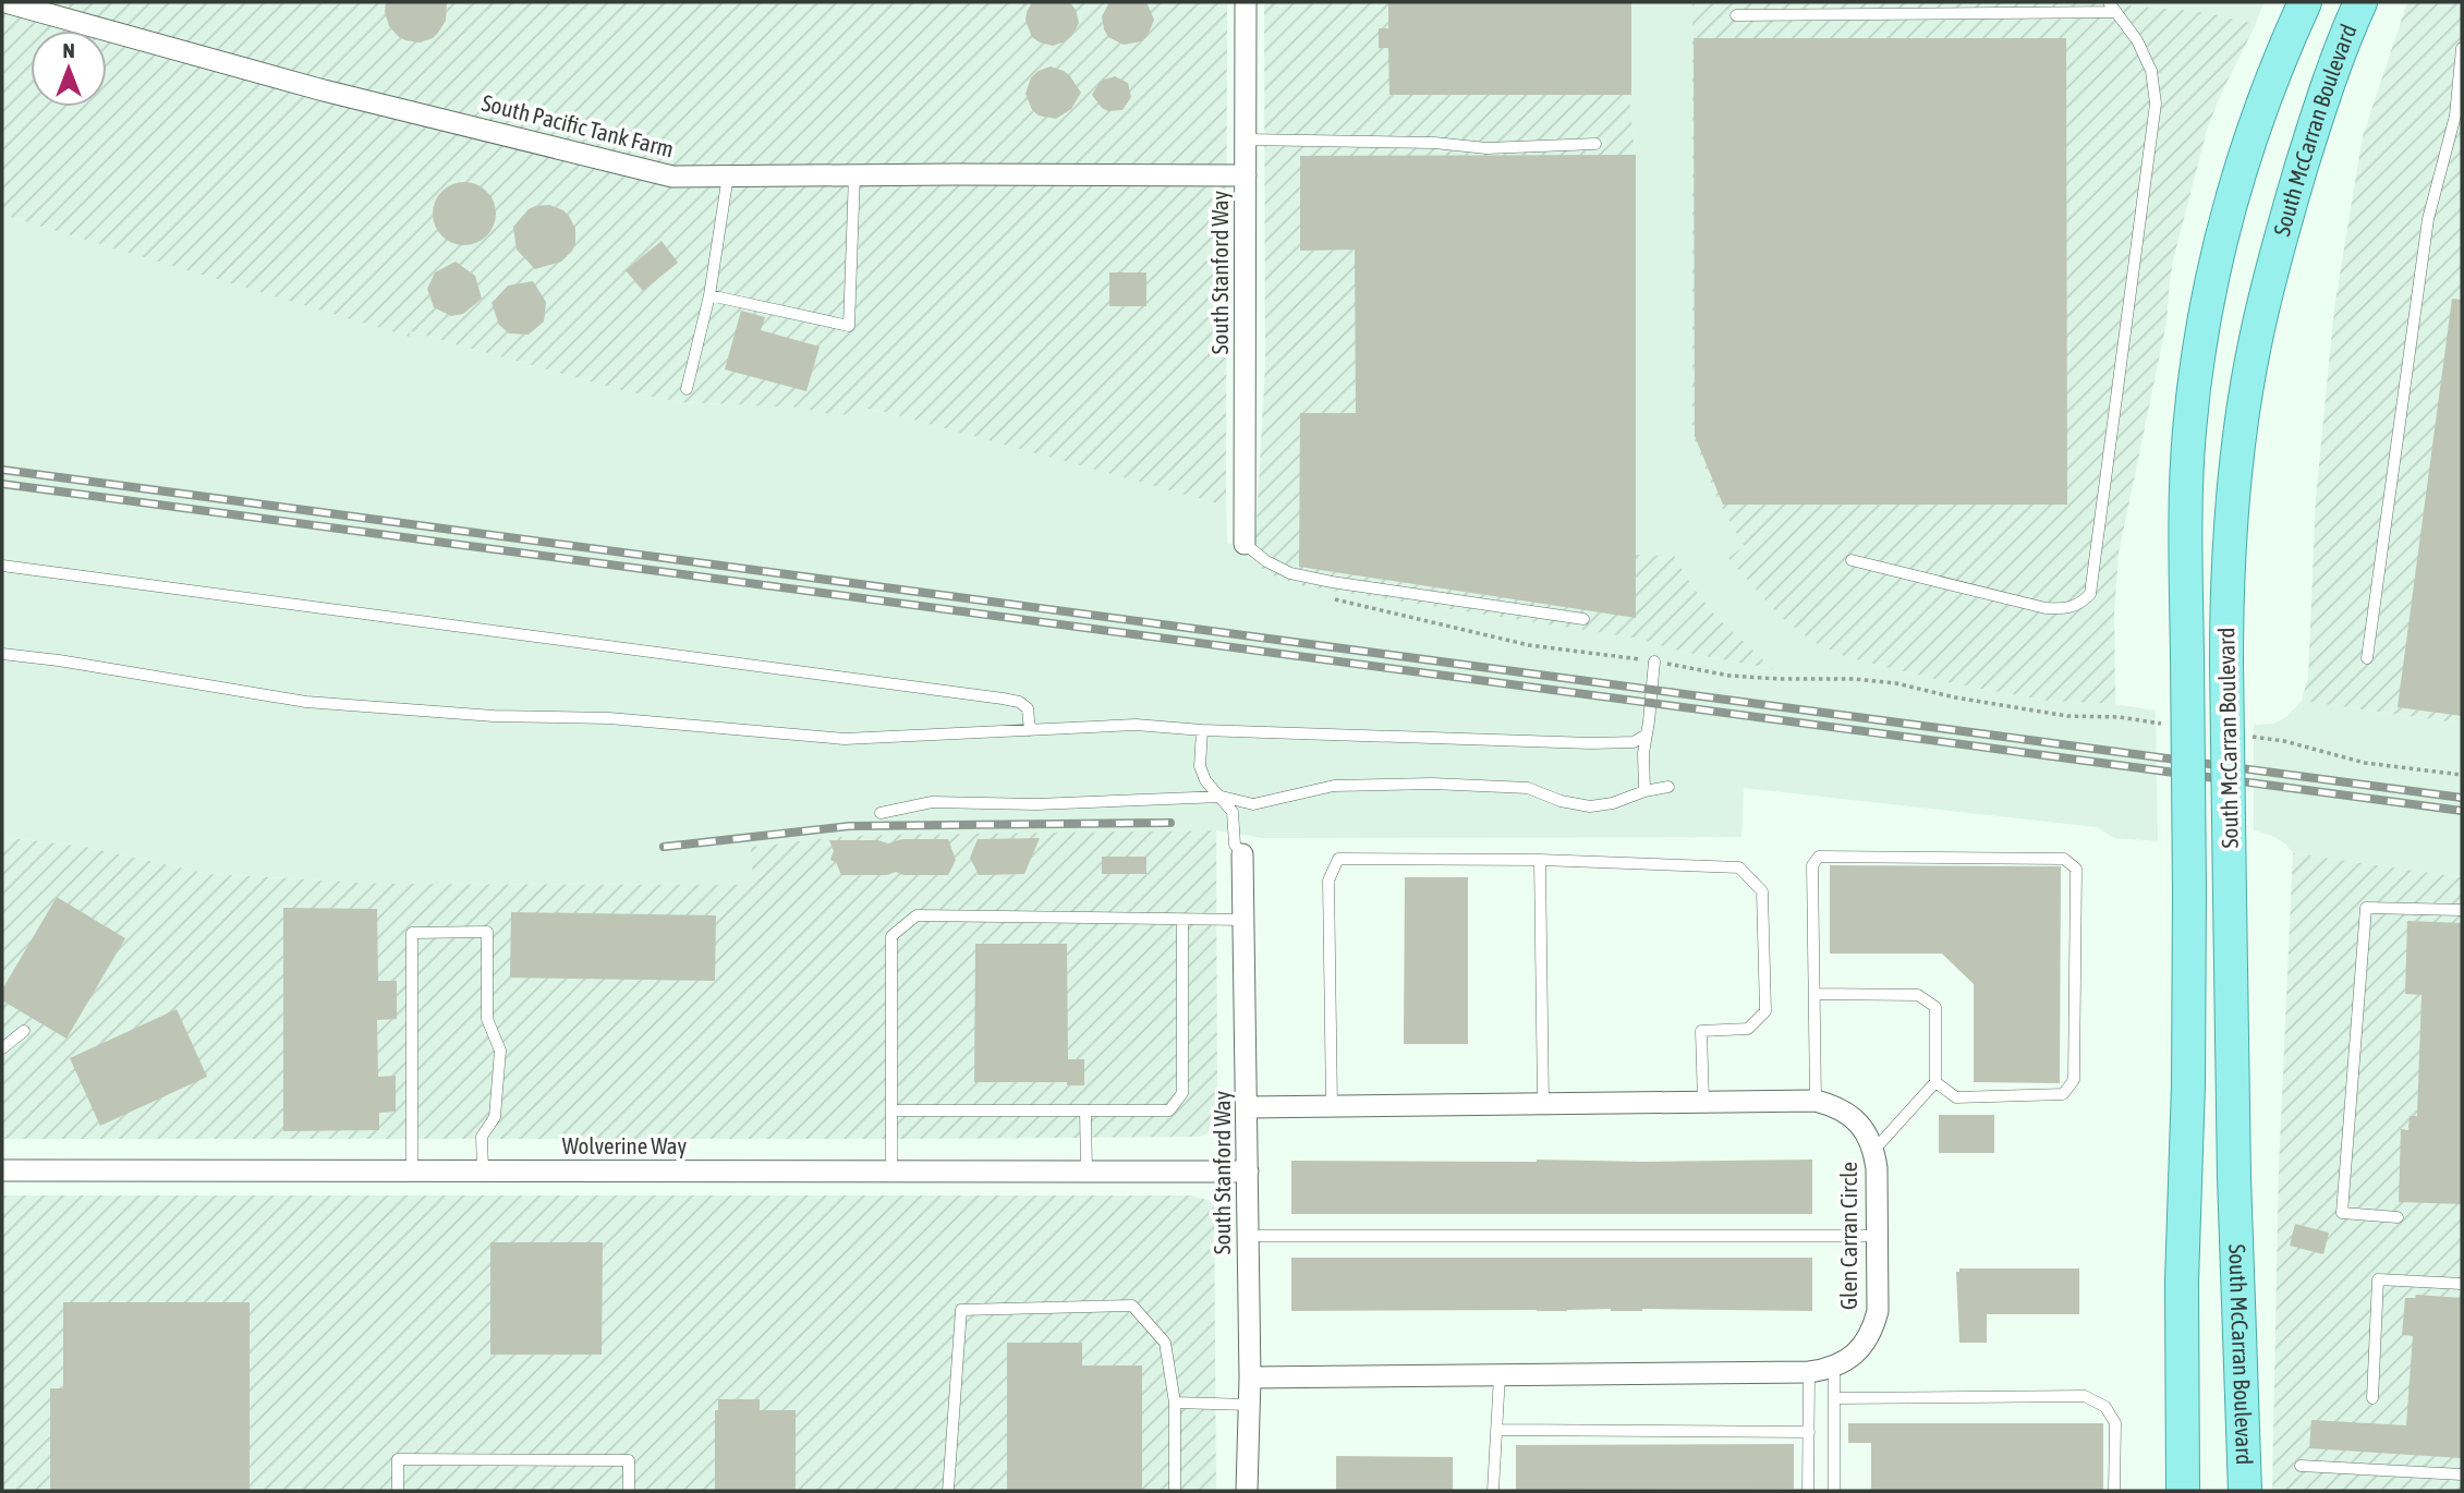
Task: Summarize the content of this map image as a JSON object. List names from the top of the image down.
{
  "streets": {
    "main road": ["South McCarran Boulevard"],
    "street": [
      "South Pacific Tank Farm",
      "South Stanford Way",
      "Wolverine Way",
      "Glen Carran Circle"
    ]
  },
  "crossings": [
    ["South Pacific Tank Farm", "South Stanford Way"],
    ["South Stanford Way", "Wolverine Way"],
    ["South Stanford Way", "Glen Carran Circle"]
  ],
  "north": "top"
}
